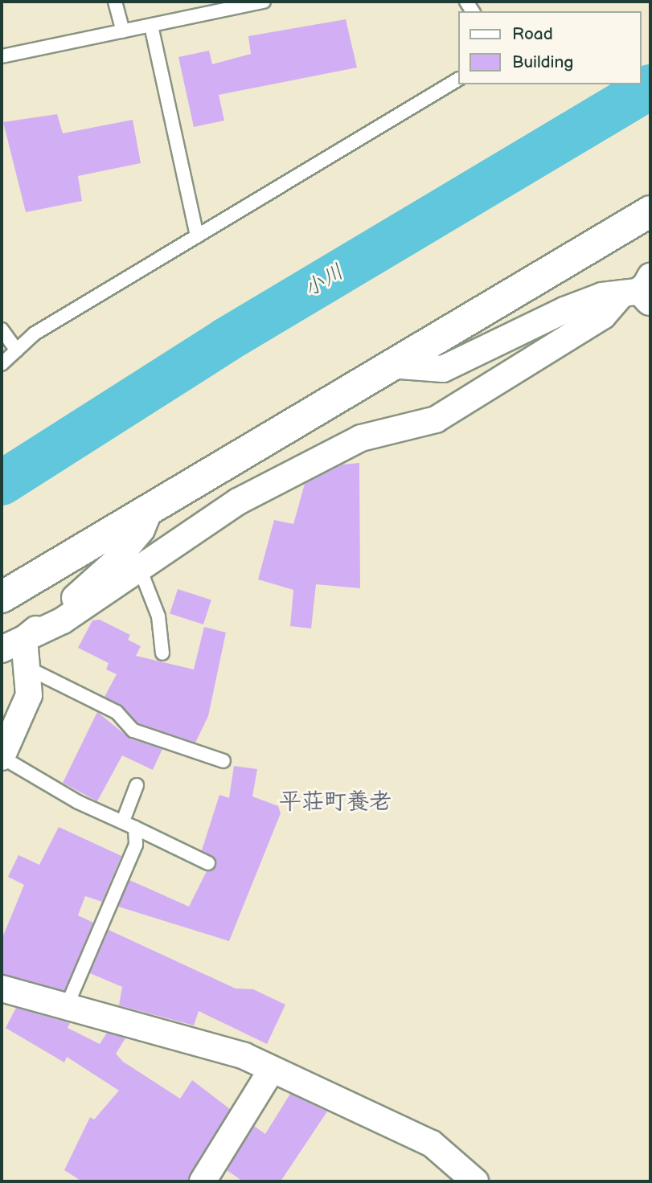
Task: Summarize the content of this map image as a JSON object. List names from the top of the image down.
{
  "districts": ["平荘町養老"],
  "water": ["小川"],
  "legend": ["Road", "Building"]
}
